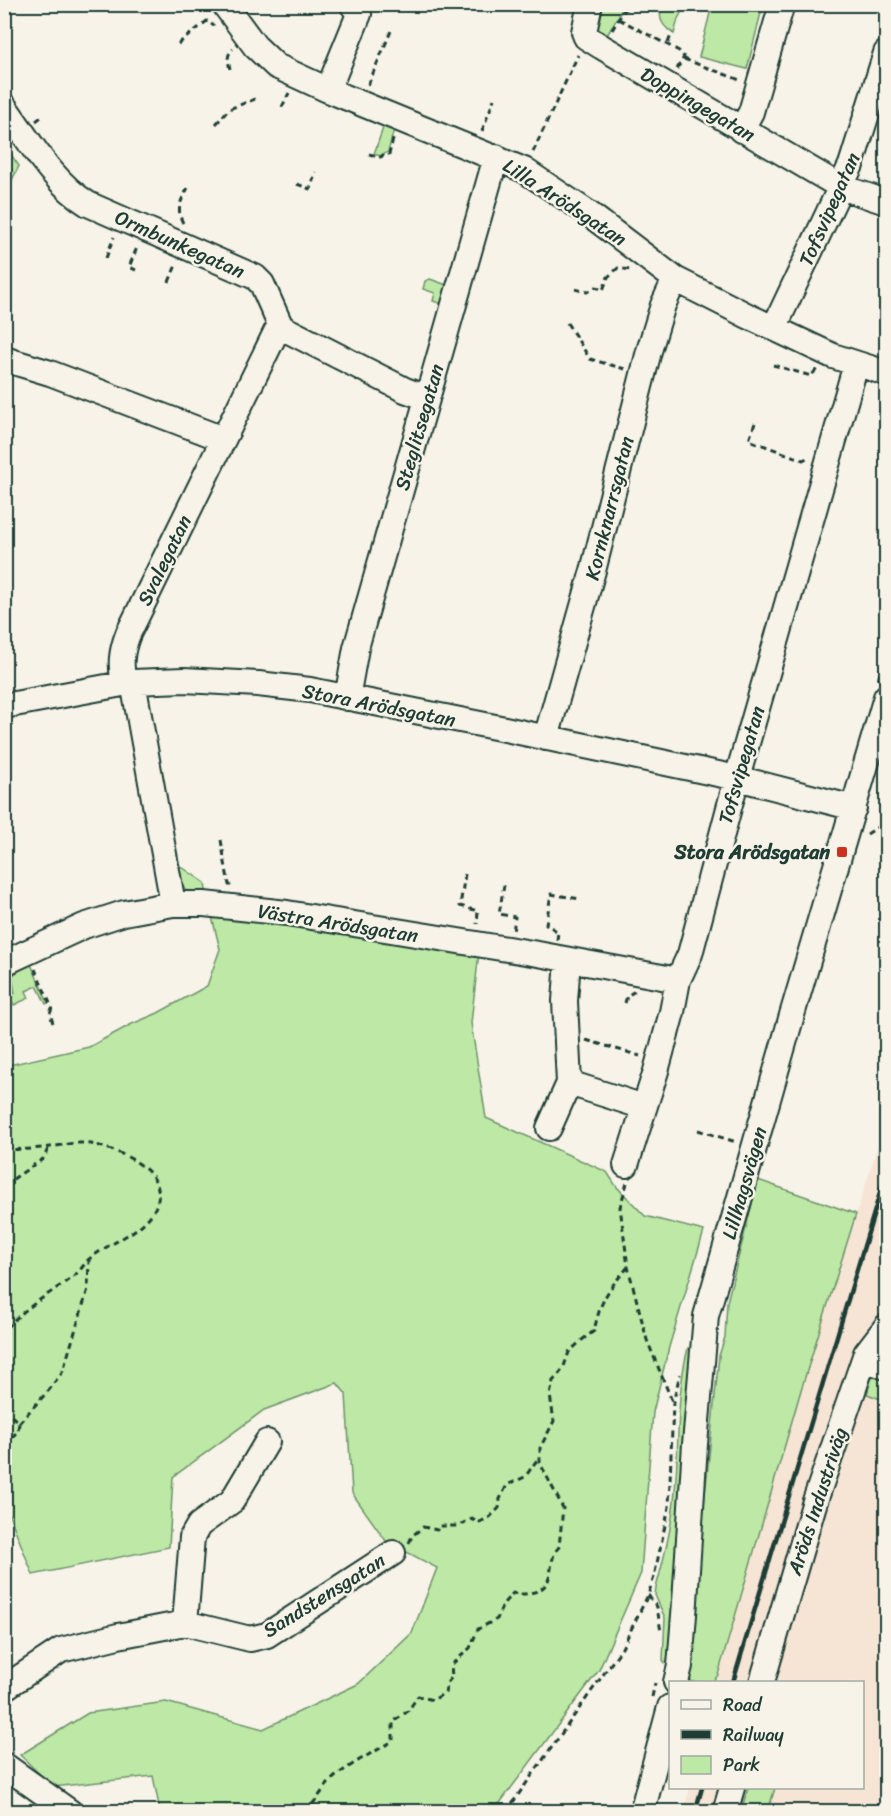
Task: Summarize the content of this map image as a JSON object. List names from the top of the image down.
{
  "streets": {
    "street": [
      "Doppingegatan",
      "Lilla Arödsgatan",
      "Tofsvipegatan",
      "Ormbunkegatan",
      "Steglitsegatan",
      "Kornknarrsgatan",
      "Svalegatan",
      "Stora Arödsgatan",
      "Västra Arödsgatan",
      "Lillhagsvägen",
      "Aröds Industriväg",
      "Sandstensgatan"
    ]
  },
  "crossings": [
    ["Doppingegatan", "Tofsvipegatan"],
    ["Lilla Arödsgatan", "Tofsvipegatan"],
    ["Lilla Arödsgatan", "Steglitsegatan"],
    ["Lilla Arödsgatan", "Kornknarrsgatan"],
    ["Tofsvipegatan", "Stora Arödsgatan"],
    ["Tofsvipegatan", "Västra Arödsgatan"],
    ["Ormbunkegatan", "Svalegatan"],
    ["Steglitsegatan", "Stora Arödsgatan"],
    ["Kornknarrsgatan", "Stora Arödsgatan"],
    ["Svalegatan", "Stora Arödsgatan"],
    ["Svalegatan", "Västra Arödsgatan"],
    ["Stora Arödsgatan", "Lillhagsvägen"]
  ],
  "places": {
    "transit": ["Stora Arödsgatan"]
  },
  "legend": ["Road", "Railway", "Park"]
}
